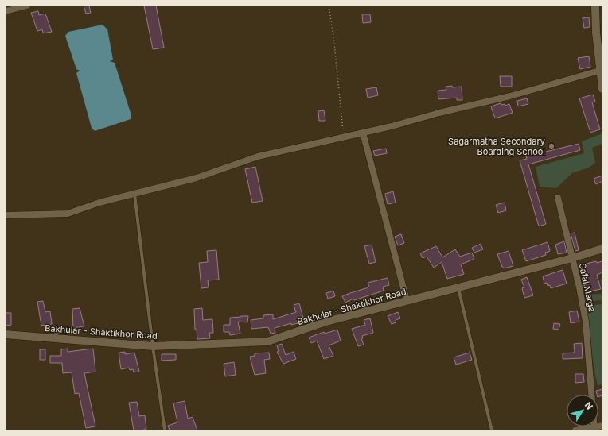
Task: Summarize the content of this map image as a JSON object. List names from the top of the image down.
{
  "streets": {
    "street": ["Safal Marga", "Bakhular - Shaktikhor Road"]
  },
  "crossings": [
    ["Safal Marga", "Bakhular - Shaktikhor Road"]
  ],
  "places": ["Sagarmatha Secondary Boarding School"],
  "north": "top right"
}
